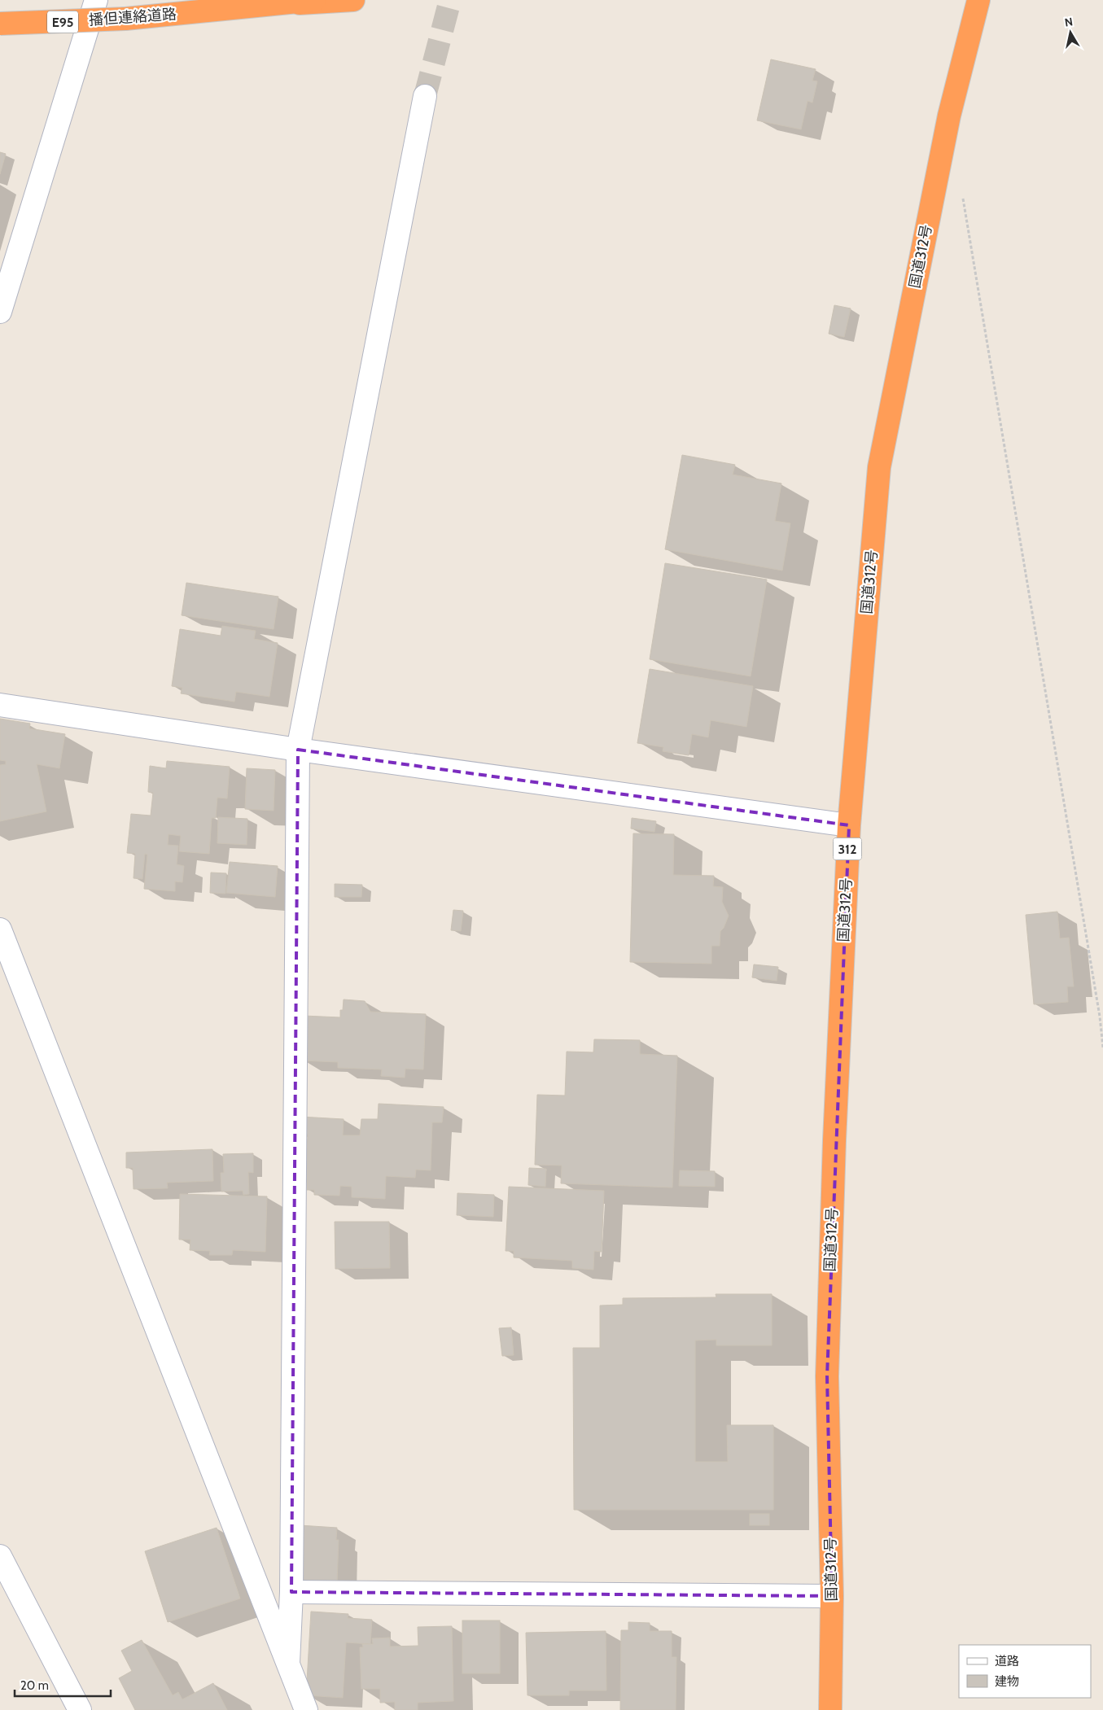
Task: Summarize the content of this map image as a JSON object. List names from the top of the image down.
{
  "streets": {
    "highway": [
      "播但連絡道路",
      "E95",
      "国道312号",
      "312"
    ]
  },
  "legend": ["道路", "建物"],
  "scale_bar": "20 m",
  "north": "top"
}
